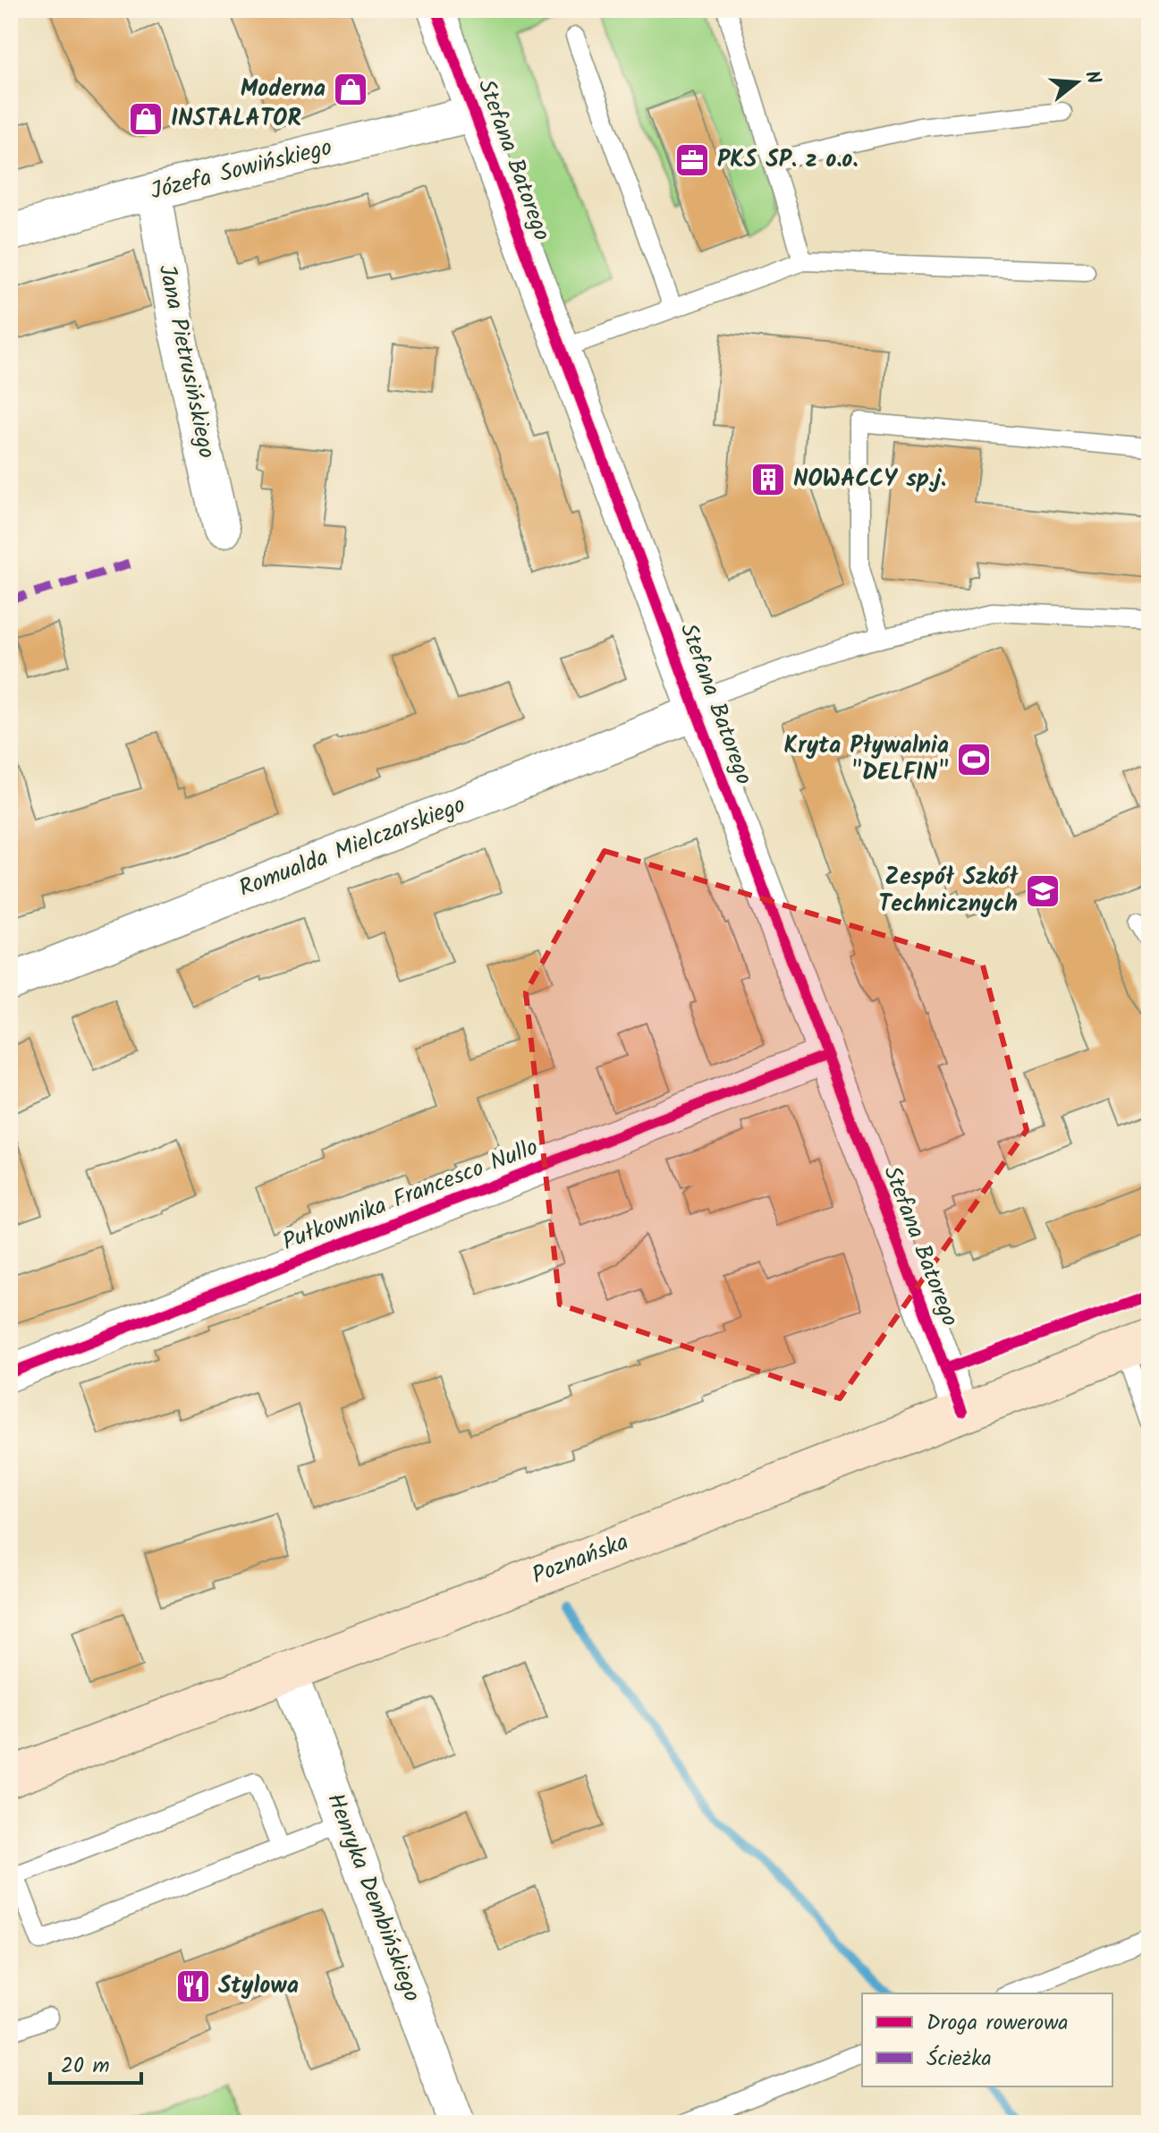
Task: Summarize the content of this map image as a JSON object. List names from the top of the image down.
{
  "streets": {
    "main road": ["Poznańska"],
    "street": [
      "Stefana Batorego",
      "Józefa Sowińskiego",
      "Jana Pietrusińskiego",
      "Romualda Mielczarskiego",
      "Pułkownika Francesco Nullo",
      "Henryka Dembińskiego"
    ]
  },
  "crossings": [
    ["Stefana Batorego", "Józefa Sowińskiego"],
    ["Stefana Batorego", "Romualda Mielczarskiego"],
    ["Stefana Batorego", "Pułkownika Francesco Nullo"],
    ["Stefana Batorego", "Poznańska"],
    ["Józefa Sowińskiego", "Jana Pietrusińskiego"],
    ["Poznańska", "Henryka Dembińskiego"]
  ],
  "places": {
    "shop": ["Moderna", "INSTALATOR"],
    "office": ["PKS SP. z o.o."],
    "building": ["NOWACCY sp.j."],
    "sports": ["Kryta Pływalnia \"DELFIN\""],
    "school or university": ["Zespół Szkół Technicznych"],
    "restaurant": ["Stylowa"]
  },
  "legend": ["Droga rowerowa", "Ścieżka"],
  "scale_bar": "20 m",
  "north": "right"
}
